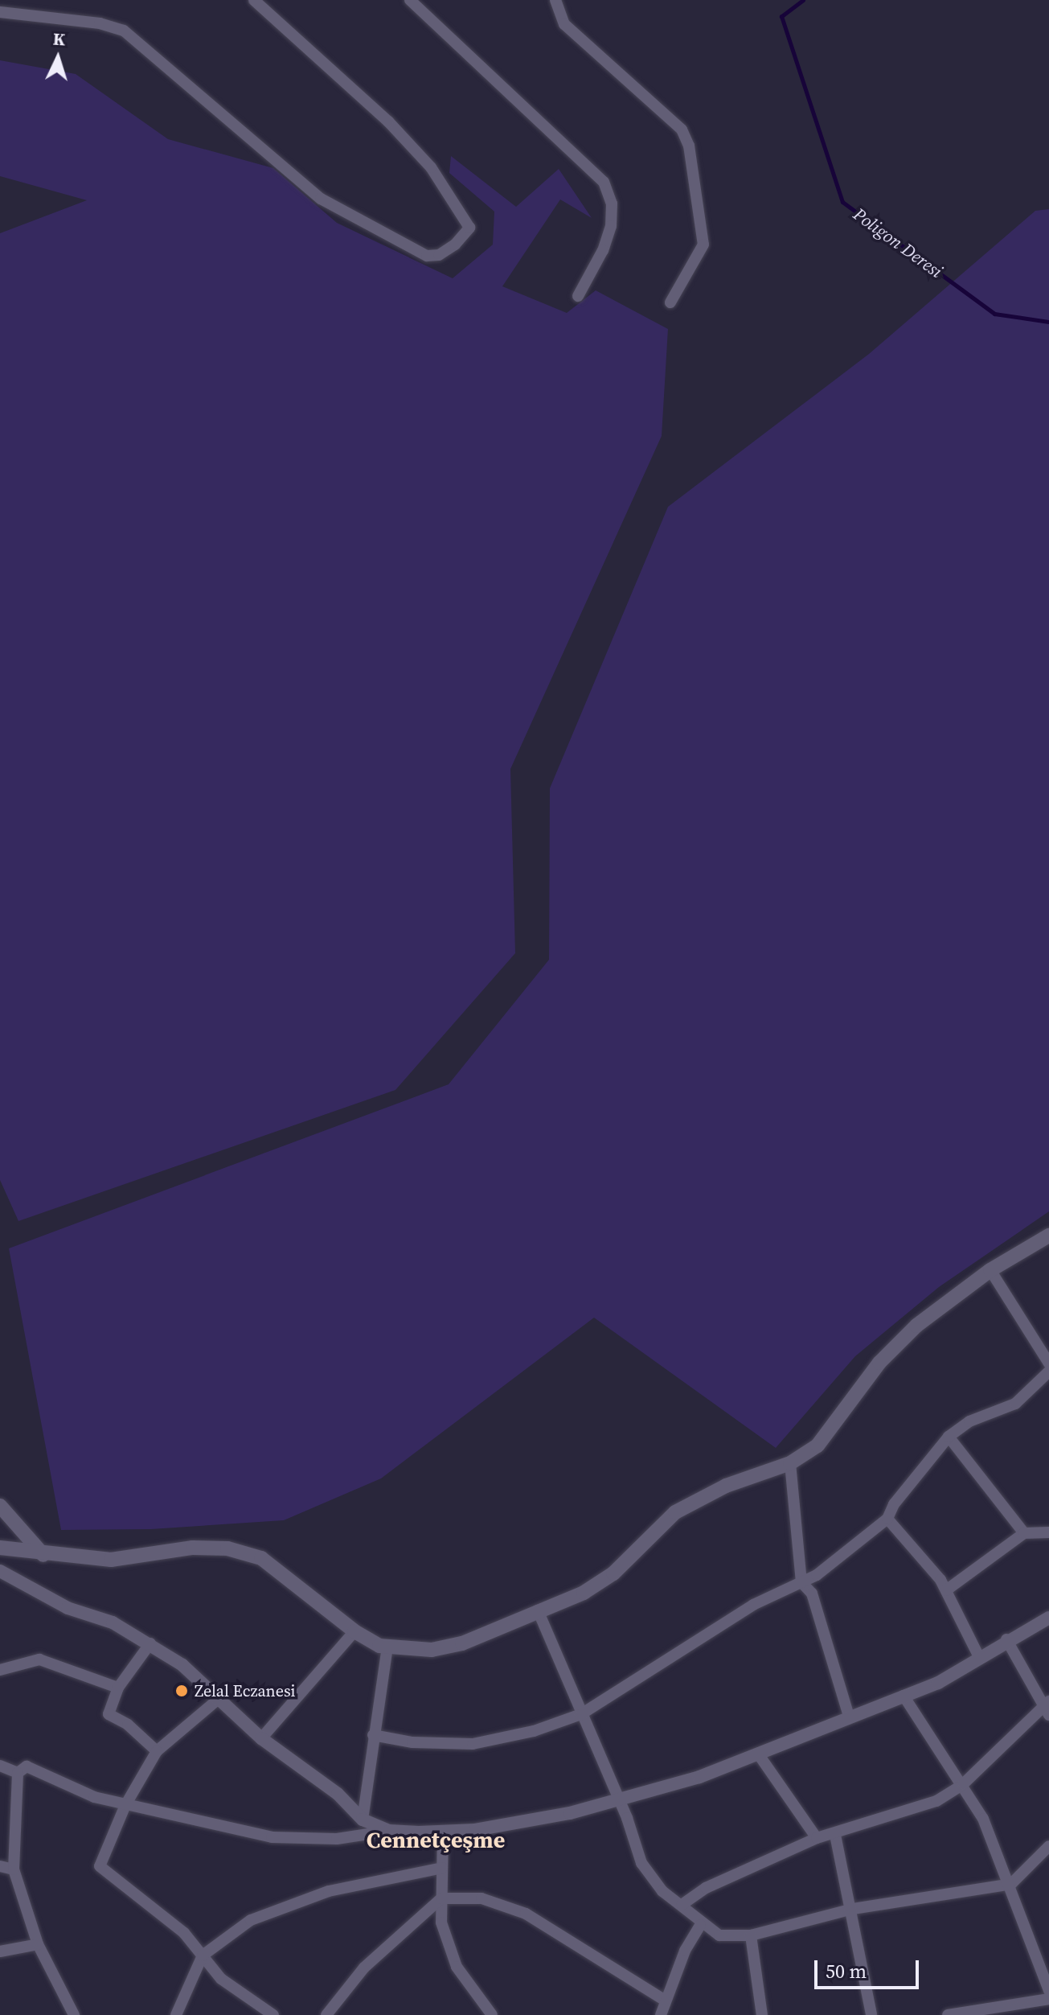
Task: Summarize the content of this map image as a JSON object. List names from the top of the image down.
{
  "districts": ["Cennetçeşme"],
  "water": ["Poligon Deresi"],
  "places": ["Zelal Eczanesi"],
  "scale_bar": "50 m",
  "north": "top"
}
